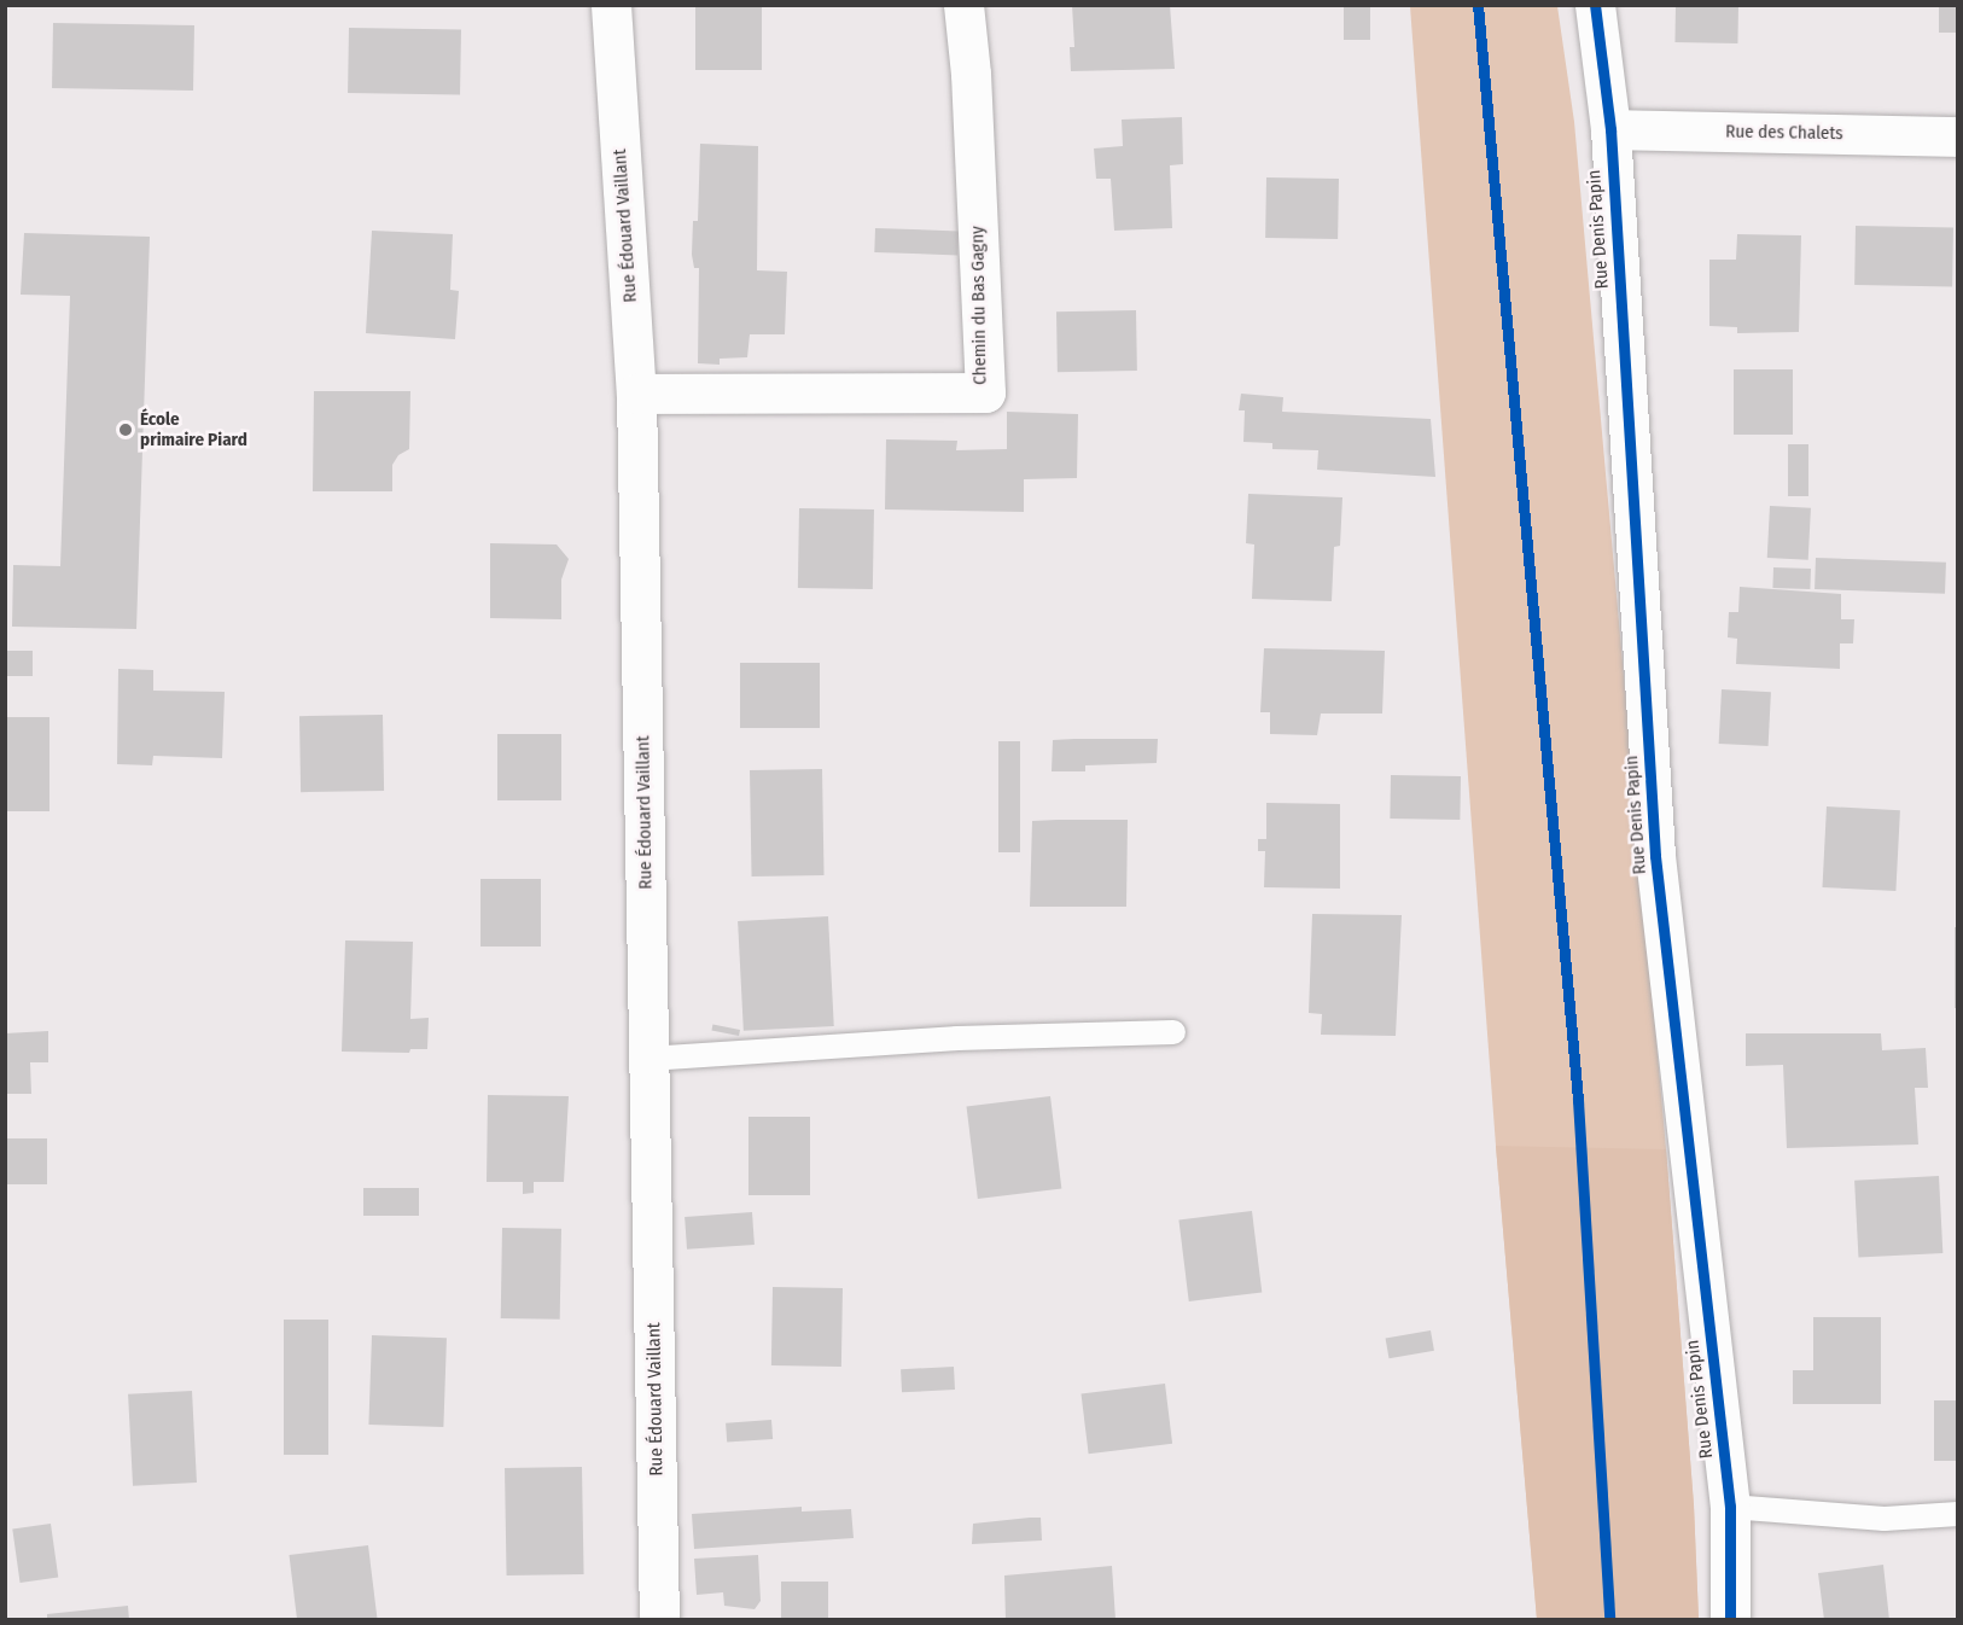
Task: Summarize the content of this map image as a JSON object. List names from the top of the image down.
{
  "streets": {
    "street": [
      "Rue des Chalets",
      "Rue Édouard Vaillant",
      "Rue Denis Papin",
      "Chemin du Bas Gagny"
    ]
  },
  "crossings": [
    ["Rue des Chalets", "Rue Denis Papin"],
    ["Rue Édouard Vaillant", "Chemin du Bas Gagny"]
  ],
  "places": ["École primaire Piard"]
}
